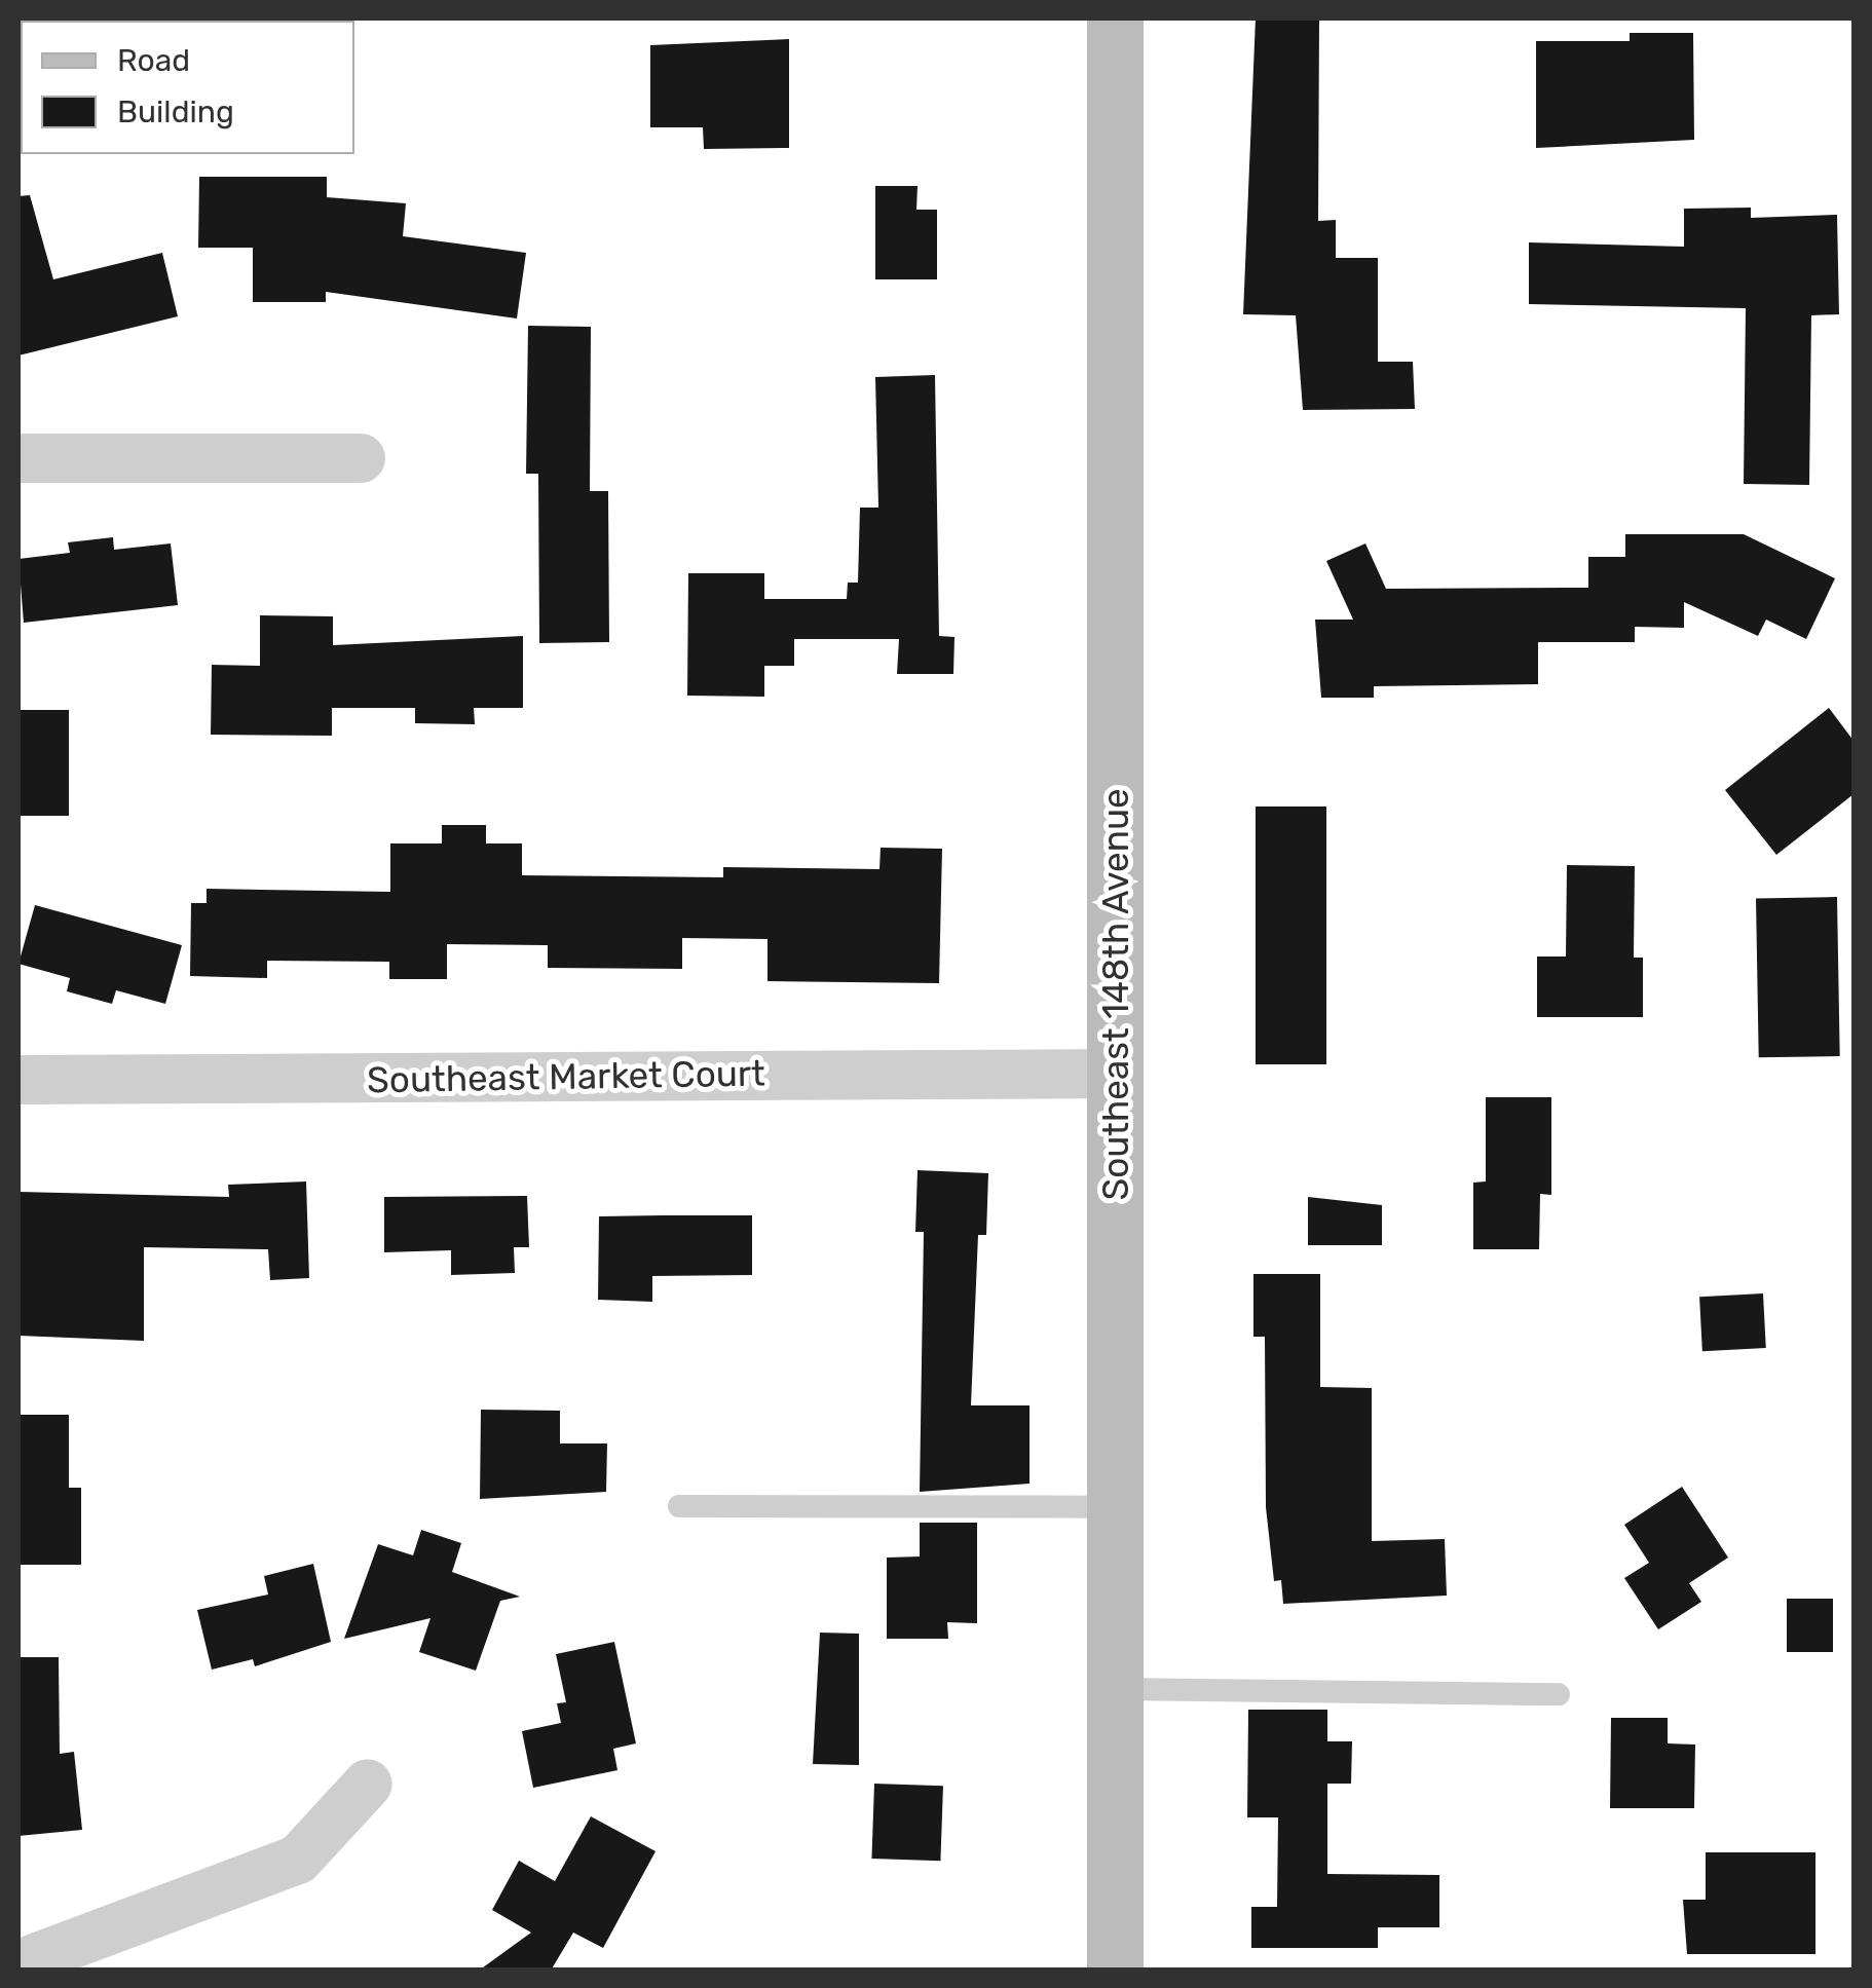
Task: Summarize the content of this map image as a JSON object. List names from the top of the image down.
{
  "streets": {
    "main road": ["Southeast 148th Avenue"],
    "street": ["Southeast Market Court"]
  },
  "crossings": [
    ["Southeast 148th Avenue", "Southeast Market Court"]
  ],
  "legend": ["Road", "Building"]
}
